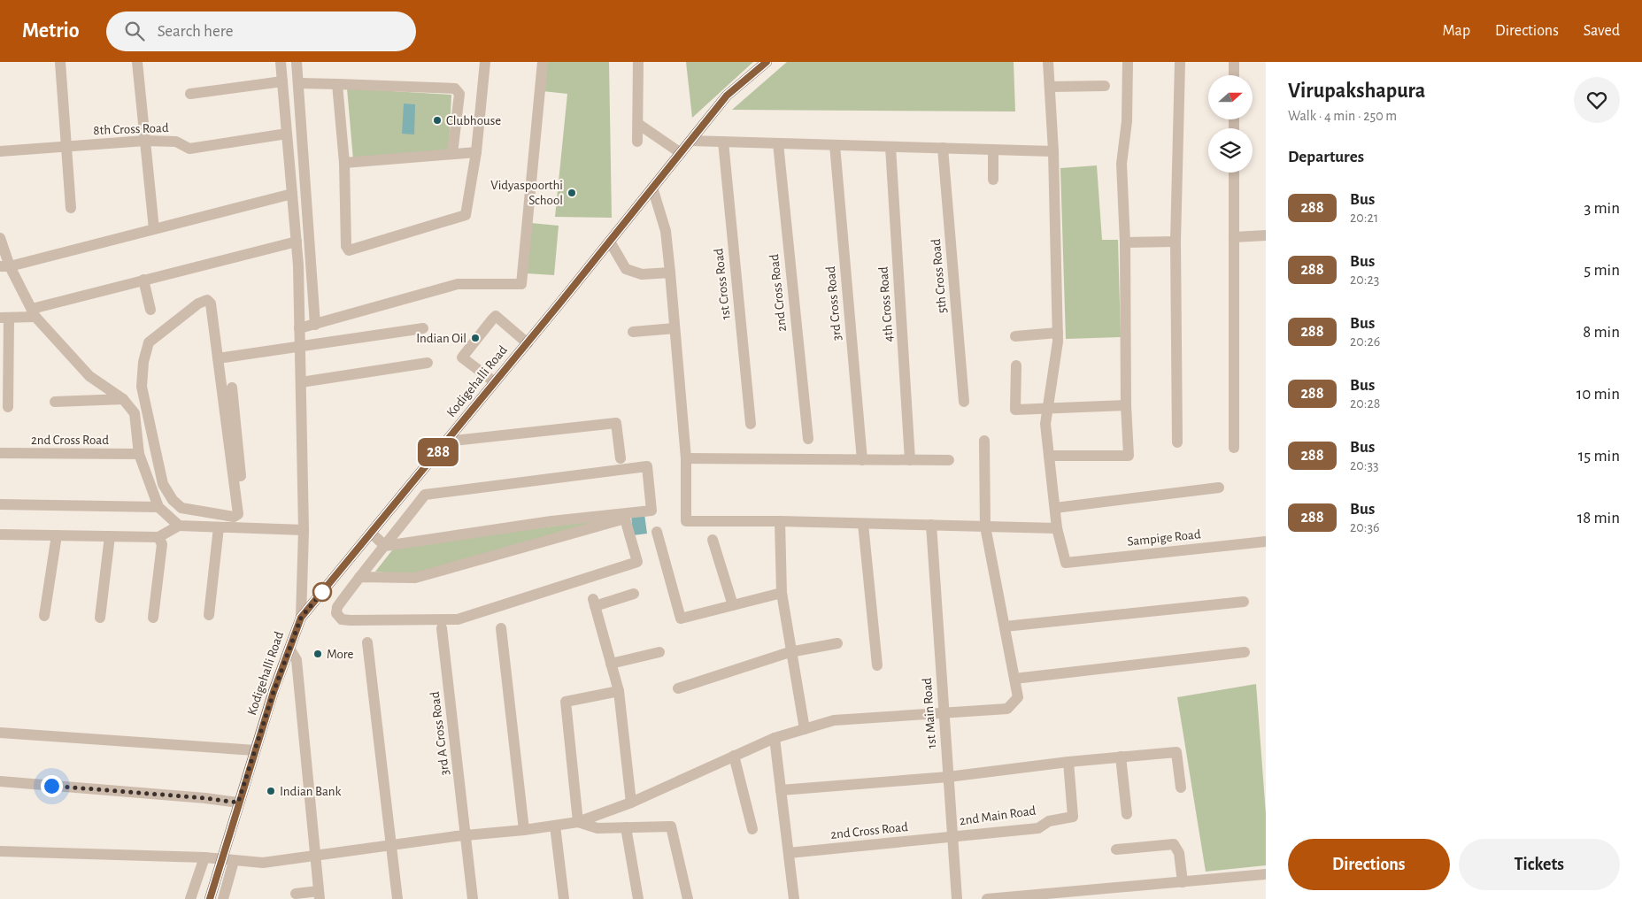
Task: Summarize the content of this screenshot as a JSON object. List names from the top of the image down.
{
  "streets": {
    "main road": ["Kodigehalli Road"],
    "street": [
      "8th Cross Road",
      "5th Cross Road",
      "1st Cross Road",
      "2nd Cross Road",
      "3rd Cross Road",
      "4th Cross Road",
      "Sampige Road",
      "1st Main Road",
      "3rd A Cross Road",
      "2nd Main Road"
    ]
  },
  "crossings": [
    ["2nd Cross Road", "1st Main Road"],
    ["2nd Cross Road", "2nd Main Road"],
    ["1st Main Road", "2nd Main Road"]
  ],
  "places": [
    "Clubhouse",
    "Vidyaspoorthi School",
    "Indian Oil",
    "More",
    "Indian Bank"
  ],
  "lines": ["bus line 288"],
  "north": "right",
  "page": {
    "header": "Metrio",
    "search": "Search here",
    "nav": ["Map", "Directions", "Saved"],
    "on_map": "288",
    "heading": [
      ["Virupakshapura", "Walk · 4 min · 250 m"],
      "Departures"
    ],
    "list": [
      {
        "mark": "288",
        "name": "Bus",
        "note": "20:21",
        "value": "3 min"
      },
      {
        "mark": "288",
        "name": "Bus",
        "note": "20:23",
        "value": "5 min"
      },
      {
        "mark": "288",
        "name": "Bus",
        "note": "20:26",
        "value": "8 min"
      },
      {
        "mark": "288",
        "name": "Bus",
        "note": "20:28",
        "value": "10 min"
      },
      {
        "mark": "288",
        "name": "Bus",
        "note": "20:33",
        "value": "15 min"
      },
      {
        "mark": "288",
        "name": "Bus",
        "note": "20:36",
        "value": "18 min"
      }
    ],
    "buttons": ["Directions", "Tickets"]
  }
}
